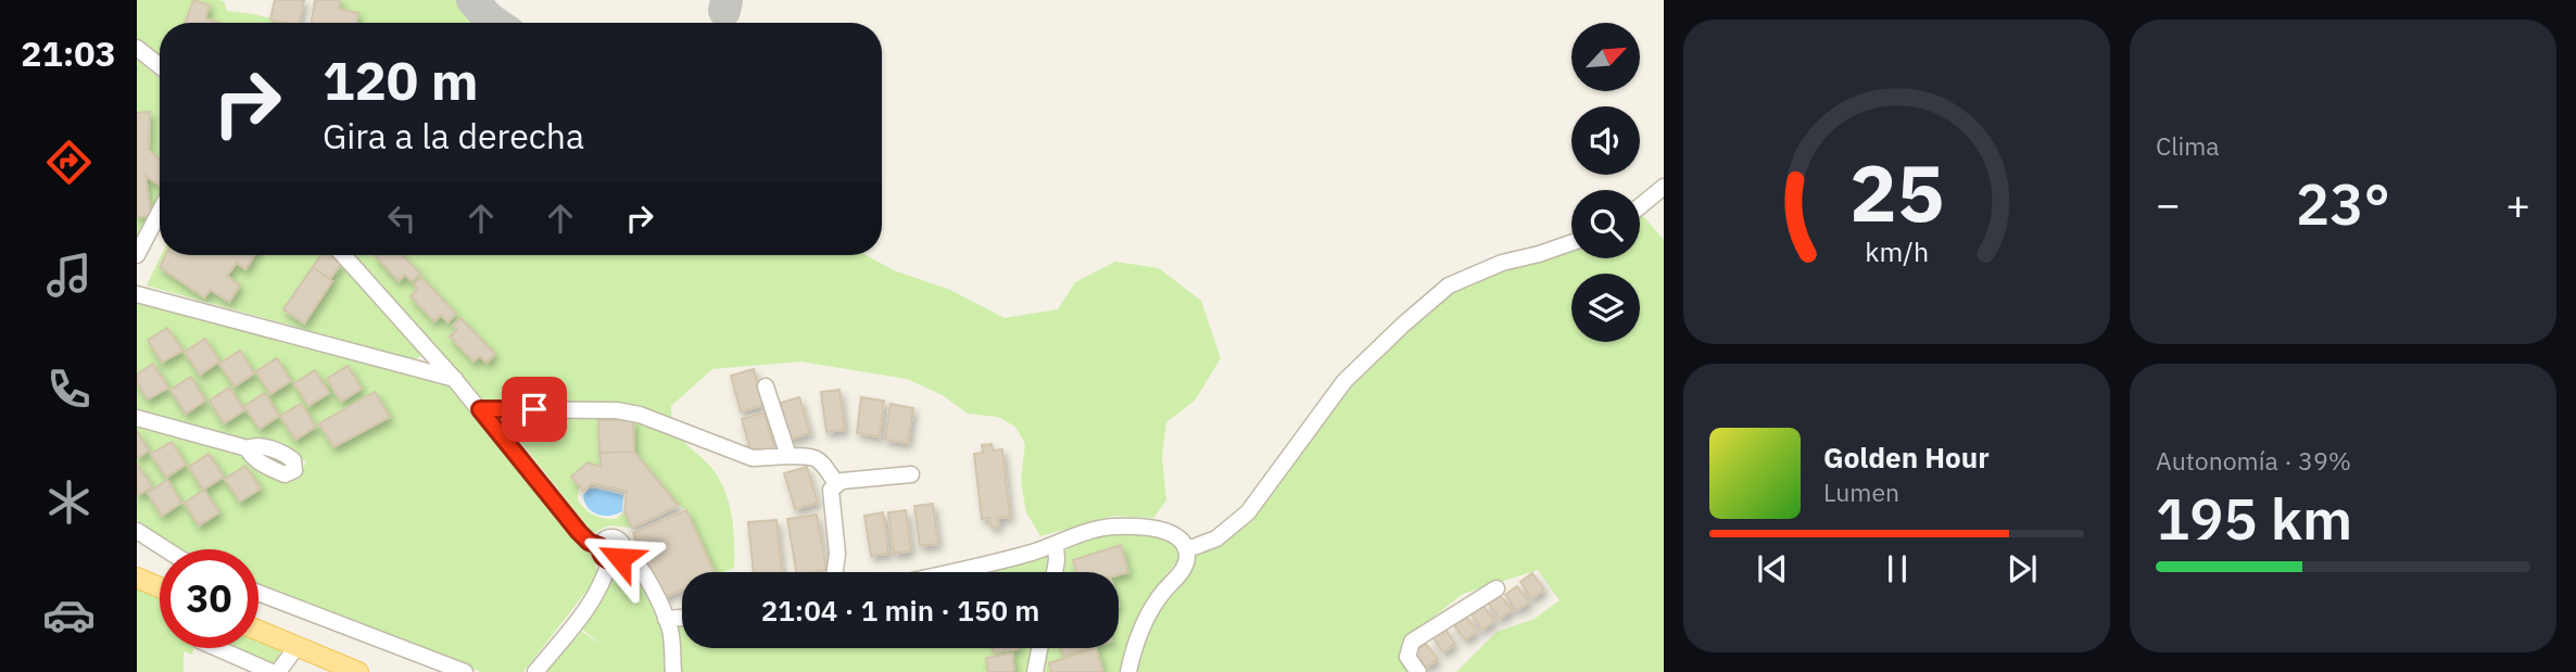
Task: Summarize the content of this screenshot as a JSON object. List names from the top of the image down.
{
  "north": "top right",
  "page": {
    "tabs": "21:03",
    "tile": [
      "Clima",
      ["Autonomía · 39%", "195 km"]
    ],
    "turn": ["120 m", "Gira a la derecha"],
    "heat": ["−", "23°", "+"],
    "song": ["Golden Hour", "Lumen"],
    "limit": "30",
    "trip": "21:04 · 1 min · 150 m",
    "gauge": ["25", "km/h"]
  }
}
